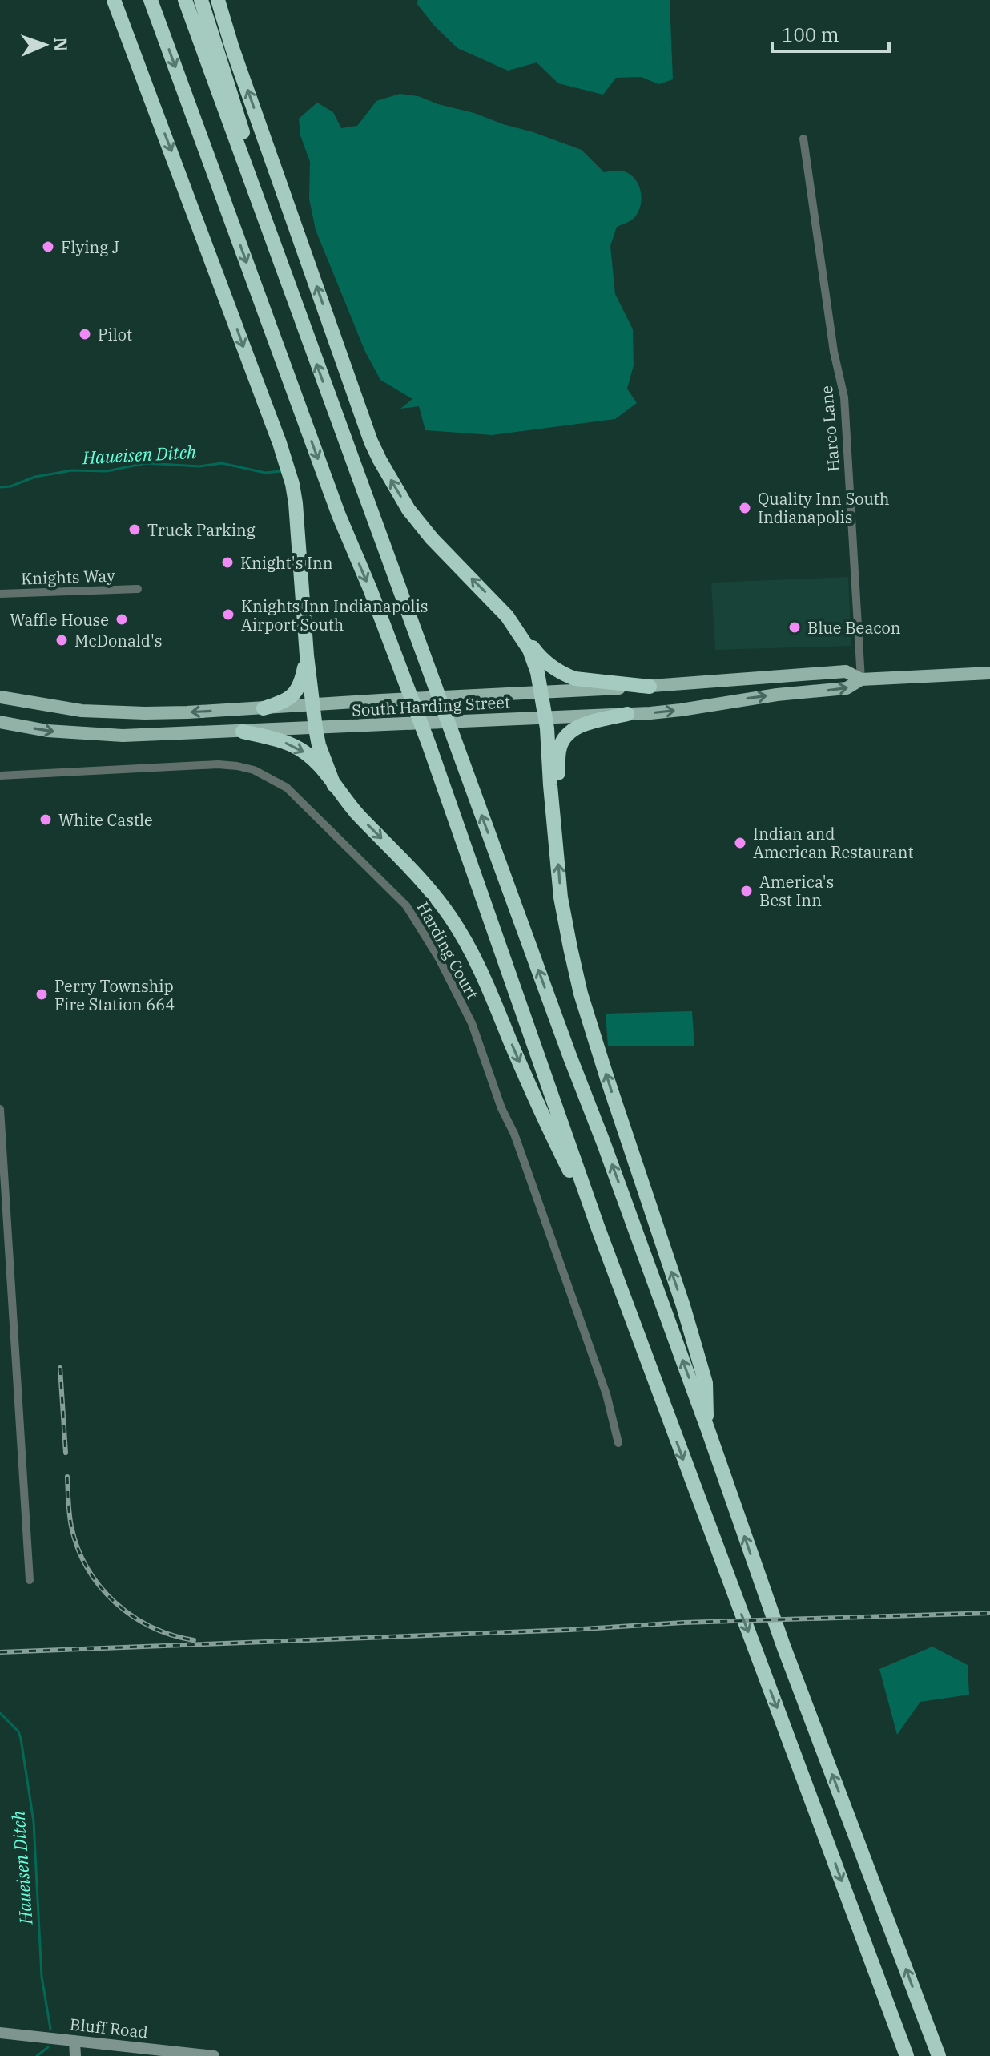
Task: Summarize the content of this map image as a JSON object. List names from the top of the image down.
{
  "streets": {
    "main road": ["South Harding Street", "Bluff Road"],
    "street": ["Harco Lane", "Knights Way", "Harding Court"]
  },
  "crossings": [
    ["Harco Lane", "South Harding Street"]
  ],
  "water": ["Haueisen Ditch"],
  "places": [
    "Flying J",
    "Pilot",
    "Quality Inn South Indianapolis",
    "Truck Parking",
    "Knight's Inn",
    "Knights Inn Indianapolis Airport South",
    "Waffle House",
    "Blue Beacon",
    "McDonald's",
    "White Castle",
    "Indian and American Restaurant",
    "America's Best Inn",
    "Perry Township Fire Station 664"
  ],
  "scale_bar": "100 m",
  "north": "right"
}
